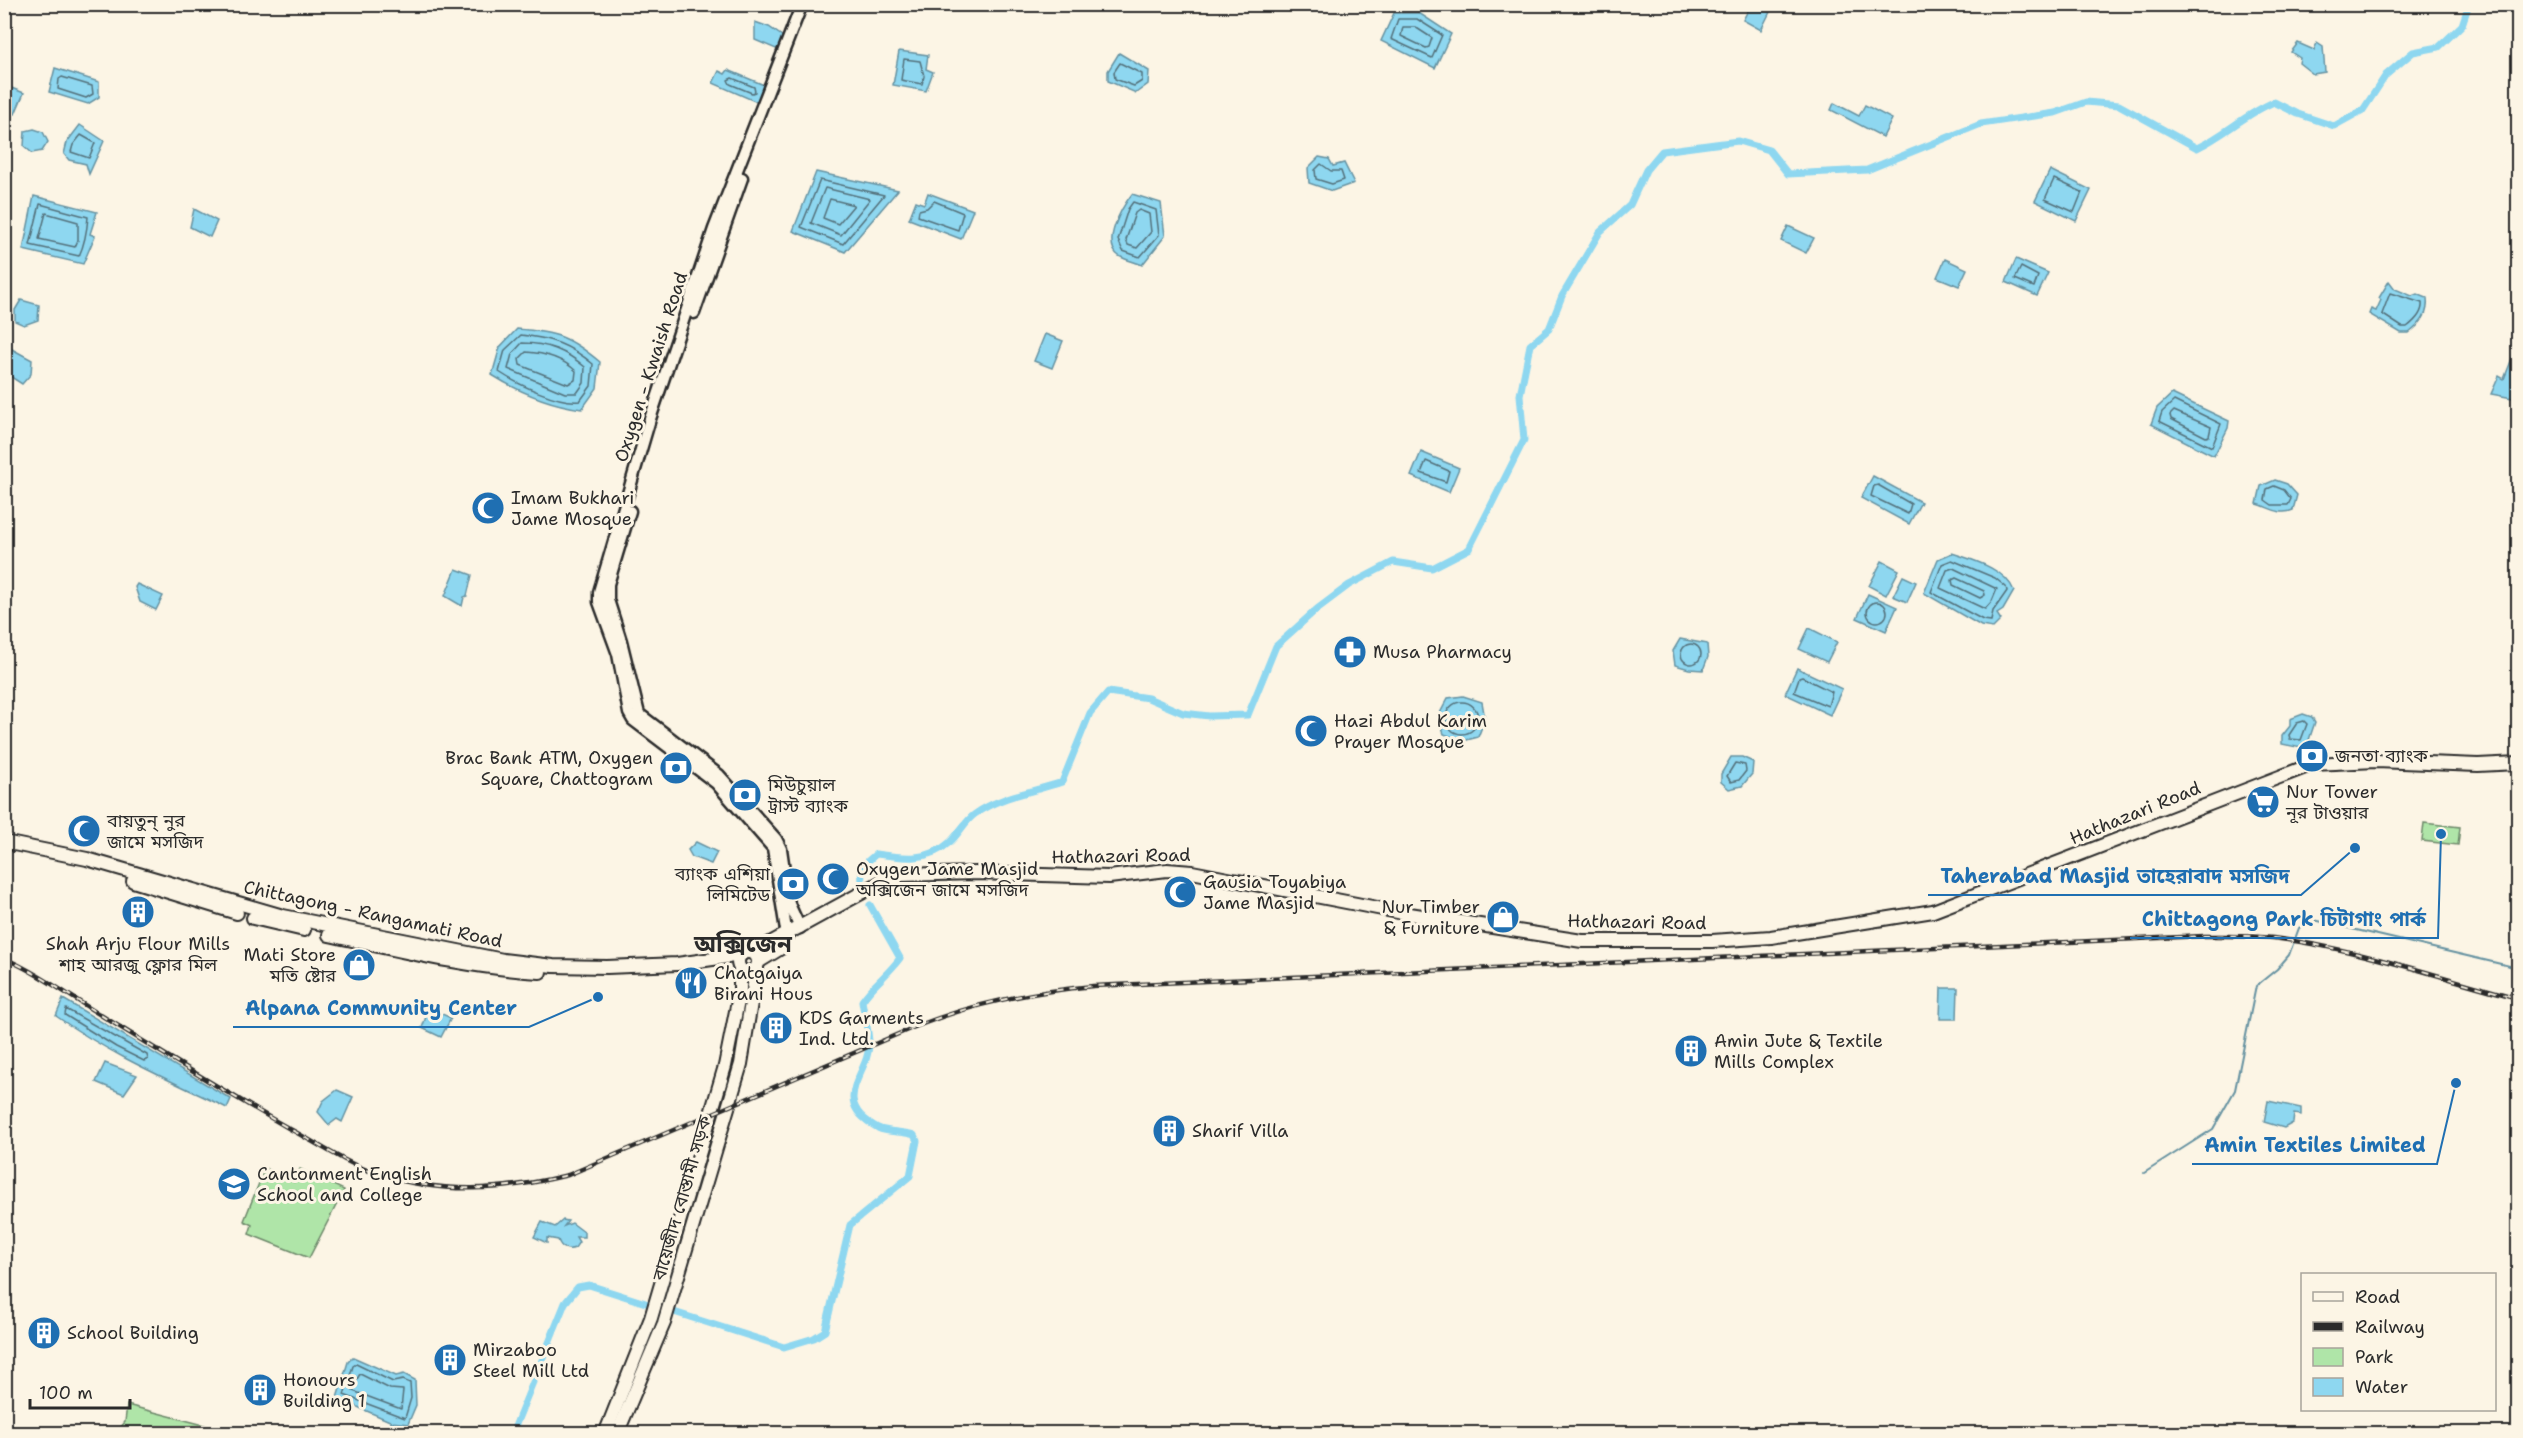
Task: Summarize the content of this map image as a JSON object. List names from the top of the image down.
{
  "streets": {
    "main road": [
      "Oxygen - Kwaish Road",
      "Hathazari Road",
      "Chittagong - Rangamati Road",
      "বায়েজীদ বোস্তামী সড়ক"
    ]
  },
  "crossings": [
    ["Oxygen - Kwaish Road", "Hathazari Road"],
    ["Hathazari Road", "Chittagong - Rangamati Road"],
    ["Hathazari Road", "বায়েজীদ বোস্তামী সড়ক"],
    ["Chittagong - Rangamati Road", "বায়েজীদ বোস্তামী সড়ক"]
  ],
  "districts": ["অক্সিজেন"],
  "places": {
    "mosque": [
      "Imam Bukhari Jame Mosque",
      "Hazi Abdul Karim Prayer Mosque",
      "বায়তুন্ নুর জামে মসজিদ",
      "Oxygen Jame Masjid অক্সিজেন জামে মসজিদ",
      "Gausia Toyabiya Jame Masjid"
    ],
    "pharmacy": ["Musa Pharmacy"],
    "bank": [
      "জনতা ব্যাংক",
      "Brac Bank ATM, Oxygen Square, Chattogram",
      "মিউচুয়াল ট্রাস্ট ব্যাংক",
      "ব্যাংক এশিয়া লিমিটেড"
    ],
    "supermarket": ["Nur Tower নূর টাওয়ার"],
    "other": [
      "Chittagong Park চিটাগাং পার্ক",
      "Taherabad Masjid তাহেরাবাদ মসজিদ",
      "Alpana Community Center",
      "Amin Textiles Limited"
    ],
    "building": [
      "Shah Arju Flour Mills শাহ আরজু ফ্লোর মিল",
      "KDS Garments Ind. Ltd.",
      "Amin Jute & Textile Mills Complex",
      "Sharif Villa",
      "School Building",
      "Mirzaboo Steel Mill Ltd",
      "Honours Building 1"
    ],
    "shop": ["Nur Timber & Furniture", "Mati Store মতি ষ্টোর"],
    "restaurant": ["Chatgaiya Birani Hous"],
    "school or university": ["Cantonment English School and College"]
  },
  "legend": [
    "Road",
    "Railway",
    "Park",
    "Water"
  ],
  "scale_bar": "100 m"
}
